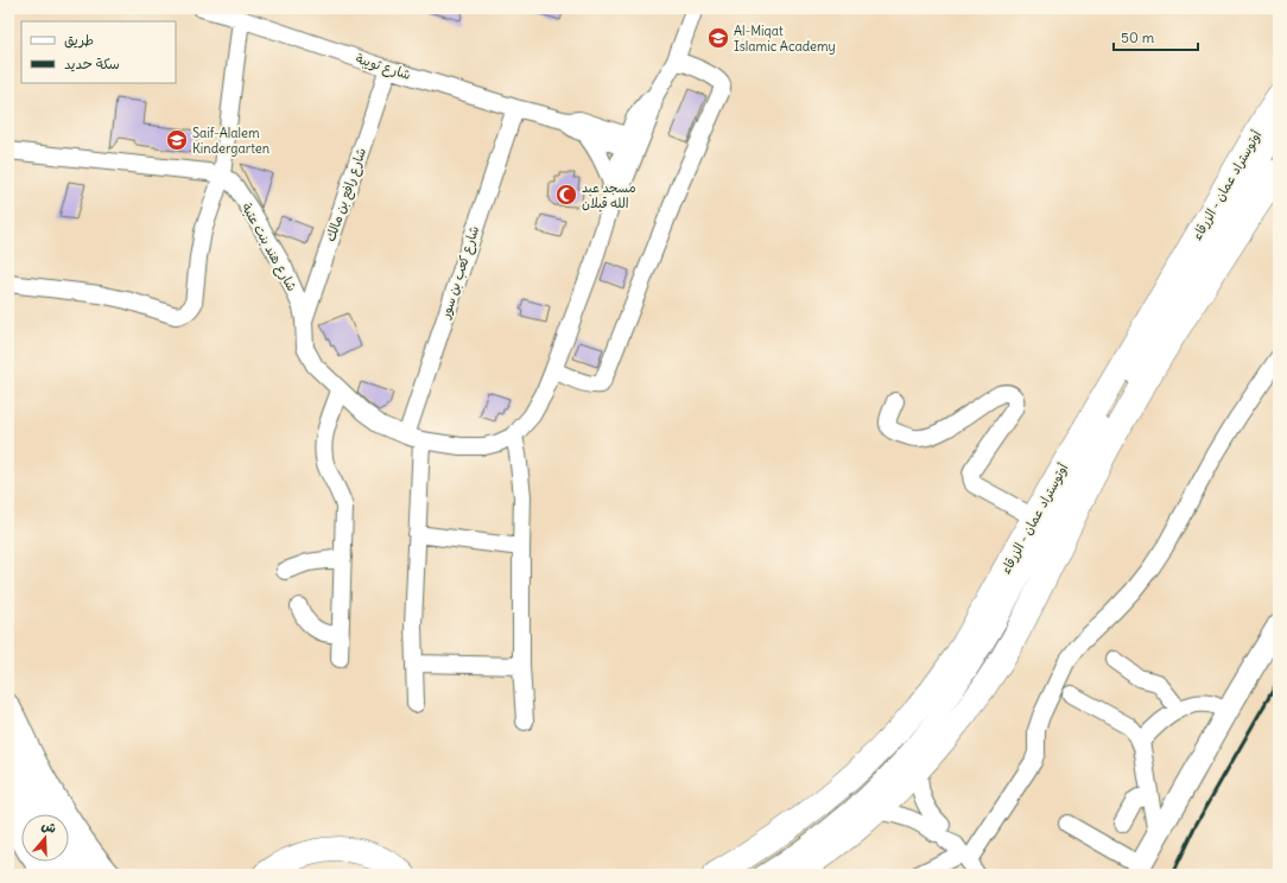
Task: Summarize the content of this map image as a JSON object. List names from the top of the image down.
{
  "streets": {
    "highway": ["أوتوستراد عمان - الزرقاء"],
    "street": [
      "شارع ثويبة",
      "شارع رافع بن مالك",
      "شارع هند بنت عتبة",
      "شارع كعب بن سور"
    ]
  },
  "crossings": [
    ["شارع ثويبة", "شارع رافع بن مالك"],
    ["شارع ثويبة", "شارع هند بنت عتبة"],
    ["شارع ثويبة", "شارع كعب بن سور"],
    ["شارع رافع بن مالك", "شارع هند بنت عتبة"],
    ["شارع هند بنت عتبة", "شارع كعب بن سور"]
  ],
  "places": {
    "school or university": ["Al-Miqat Islamic Academy", "Saif-Alalem Kindergarten"],
    "mosque": ["مسجد عبد الله قبلان"]
  },
  "legend": ["طريق", "سكة حديد"],
  "scale_bar": "50 m",
  "north": "top"
}
